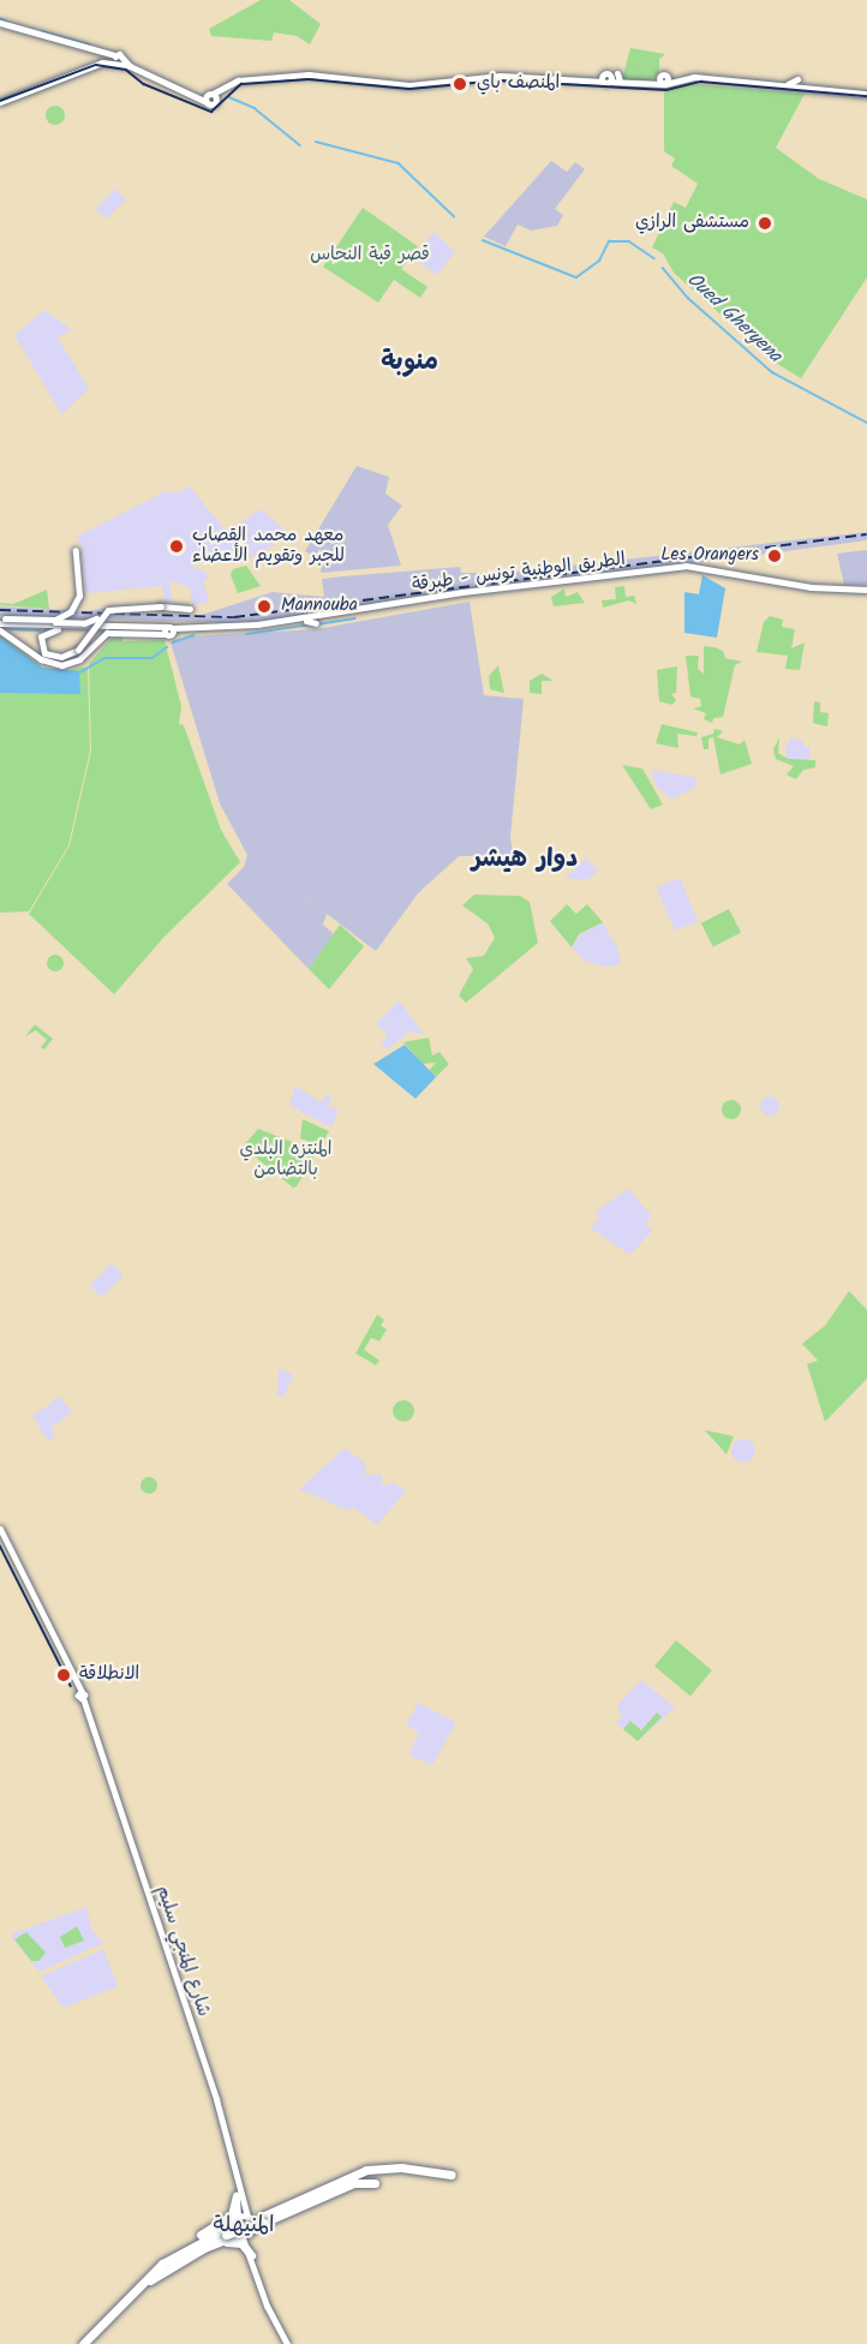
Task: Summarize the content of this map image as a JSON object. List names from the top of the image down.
{
  "streets": {
    "main road": ["الطريق الوطنية تونس - طبرقة", "شارع المنجي سليم"]
  },
  "districts": ["منوبة", "دوار هيشر", "المنيهلة"],
  "water": ["Oued Gheryena"],
  "parks": ["قصر قبة النحاس", "المنتزه البلدي بالتضامن"],
  "places": [
    "المنصف باي",
    "مستشفى الرازي",
    "معهد محمد القصاب للجبر وتقويم الأعضاء",
    "Les Orangers",
    "Mannouba",
    "الانطلاقة"
  ]
}
